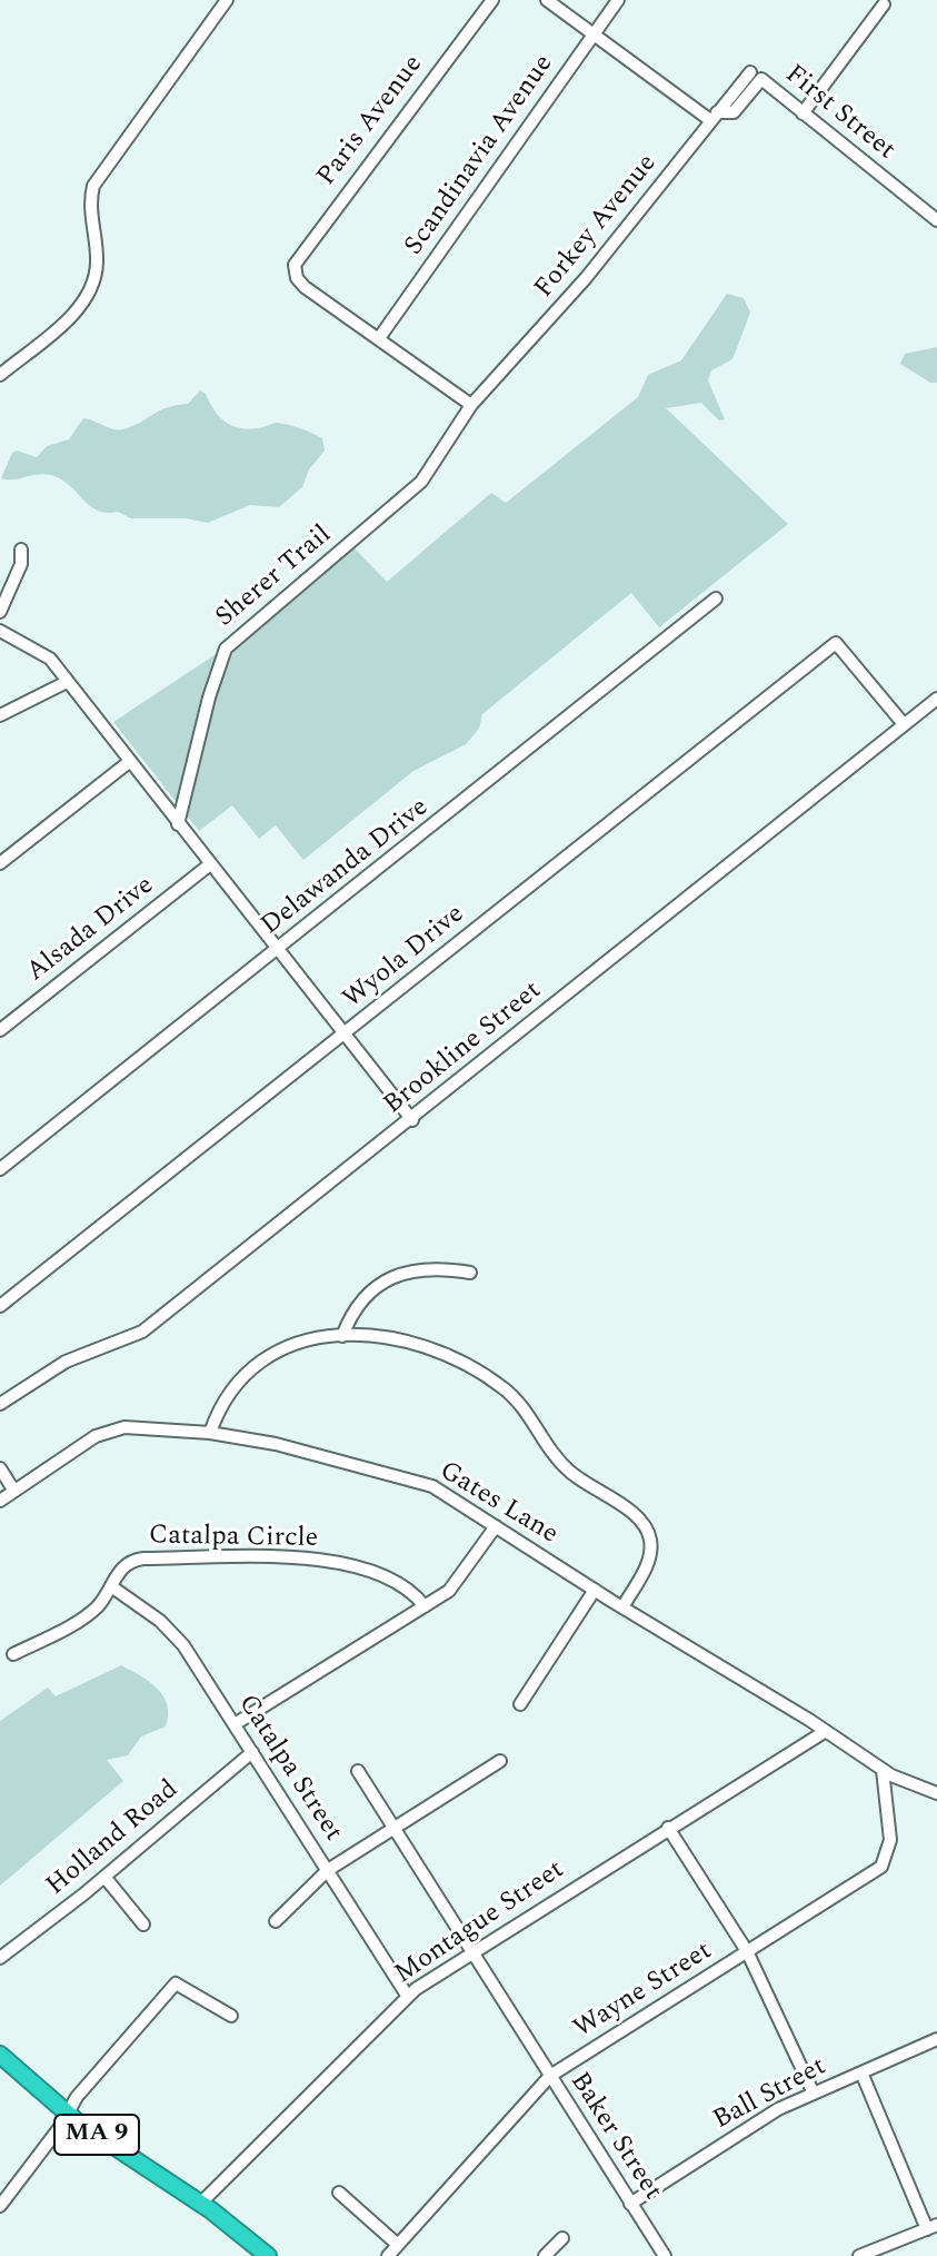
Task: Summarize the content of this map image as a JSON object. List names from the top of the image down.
{
  "streets": {
    "highway": ["MA 9"],
    "street": [
      "First Street",
      "Paris Avenue",
      "Scandinavia Avenue",
      "Forkey Avenue",
      "Sherer Trail",
      "Delawanda Drive",
      "Alsada Drive",
      "Wyola Drive",
      "Brookline Street",
      "Gates Lane",
      "Catalpa Circle",
      "Catalpa Street",
      "Holland Road",
      "Montague Street",
      "Wayne Street",
      "Ball Street",
      "Baker Street"
    ]
  },
  "crossings": [
    ["First Street", "Forkey Avenue"],
    ["Paris Avenue", "Scandinavia Avenue"],
    ["Forkey Avenue", "Sherer Trail"],
    ["Wyola Drive", "Brookline Street"],
    ["Gates Lane", "Montague Street"],
    ["Gates Lane", "Wayne Street"],
    ["Catalpa Circle", "Catalpa Street"],
    ["Catalpa Street", "Holland Road"],
    ["Catalpa Street", "Montague Street"],
    ["Montague Street", "MA 9"],
    ["Montague Street", "Baker Street"],
    ["Wayne Street", "Baker Street"],
    ["Ball Street", "Baker Street"]
  ]
}
